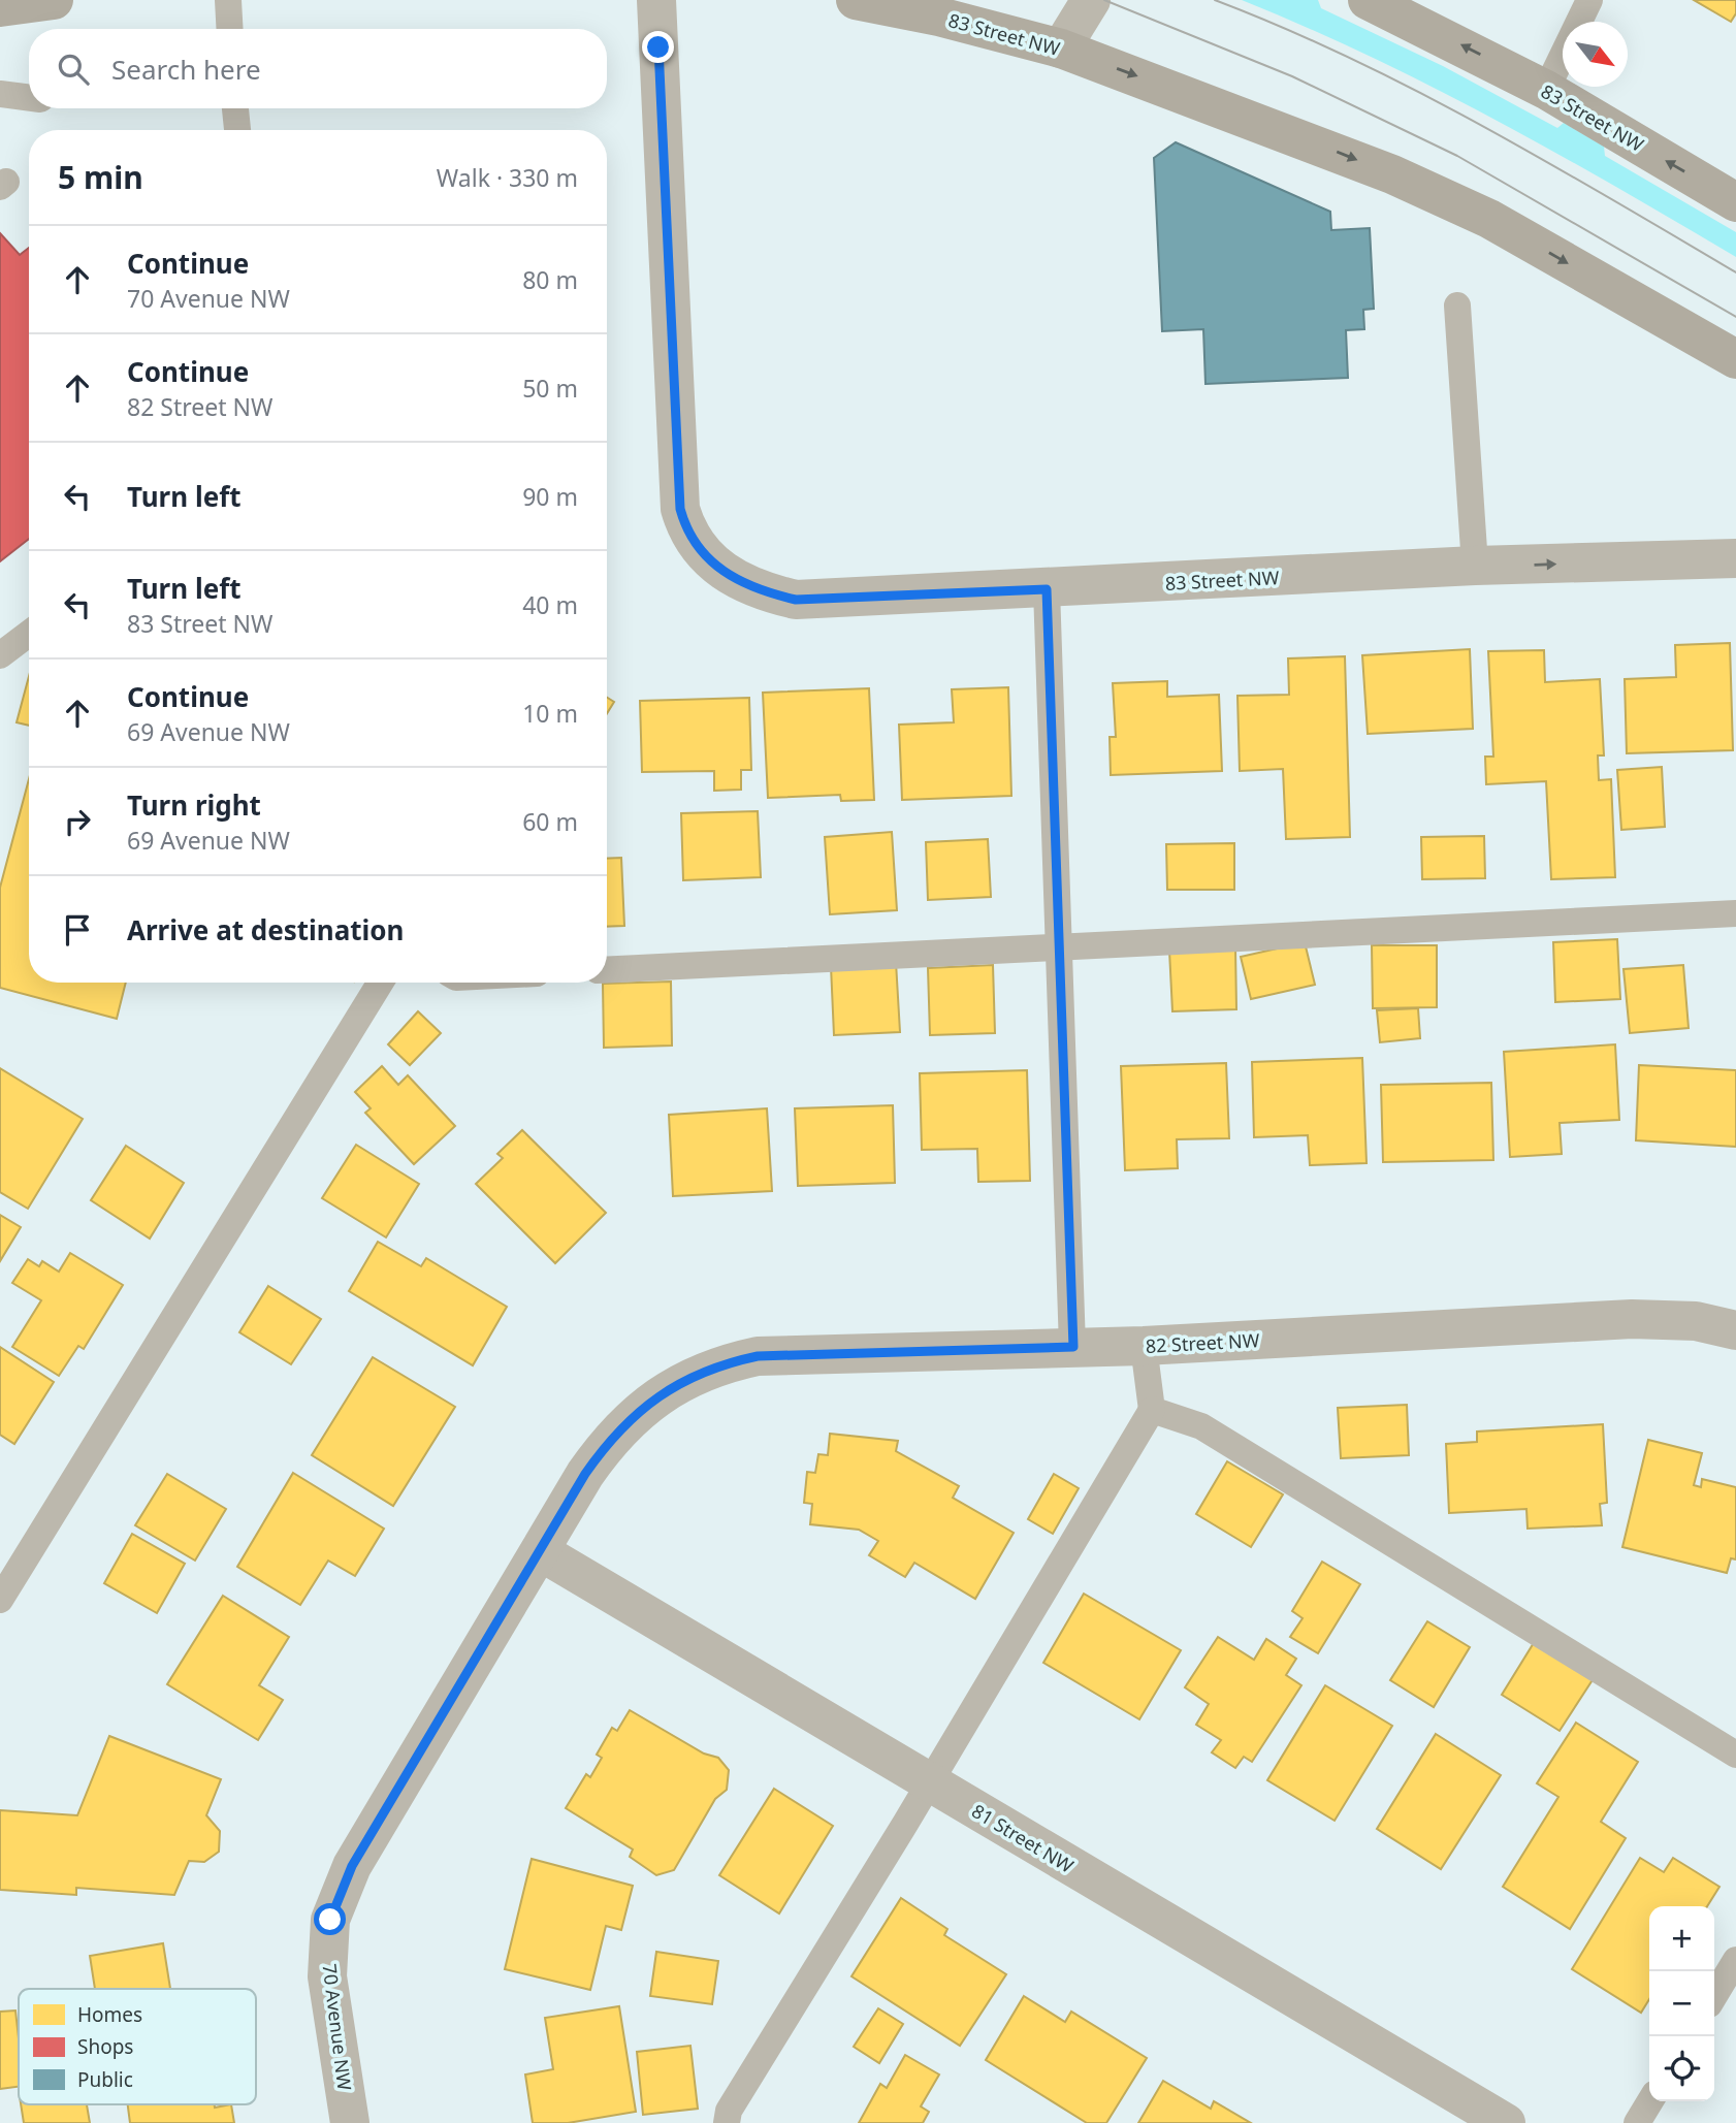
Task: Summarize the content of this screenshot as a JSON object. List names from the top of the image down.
{
  "streets": {
    "main road": ["83 Street NW"],
    "street": ["82 Street NW", "81 Street NW", "70 Avenue NW"]
  },
  "crossings": [
    ["82 Street NW", "70 Avenue NW"],
    ["81 Street NW", "70 Avenue NW"]
  ],
  "legend": ["Homes", "Shops", "Public"],
  "north": "bottom right",
  "page": {
    "search": "Search here",
    "heading": ["5 min", "Walk · 330 m"],
    "list": [
      ["Continue", "70 Avenue NW", "80 m"],
      ["Continue", "82 Street NW", "50 m"],
      ["Turn left", "90 m"],
      ["Turn left", "83 Street NW", "40 m"],
      ["Continue", "69 Avenue NW", "10 m"],
      ["Turn right", "69 Avenue NW", "60 m"],
      "Arrive at destination"
    ],
    "map_buttons": ["+", "−"]
  }
}
